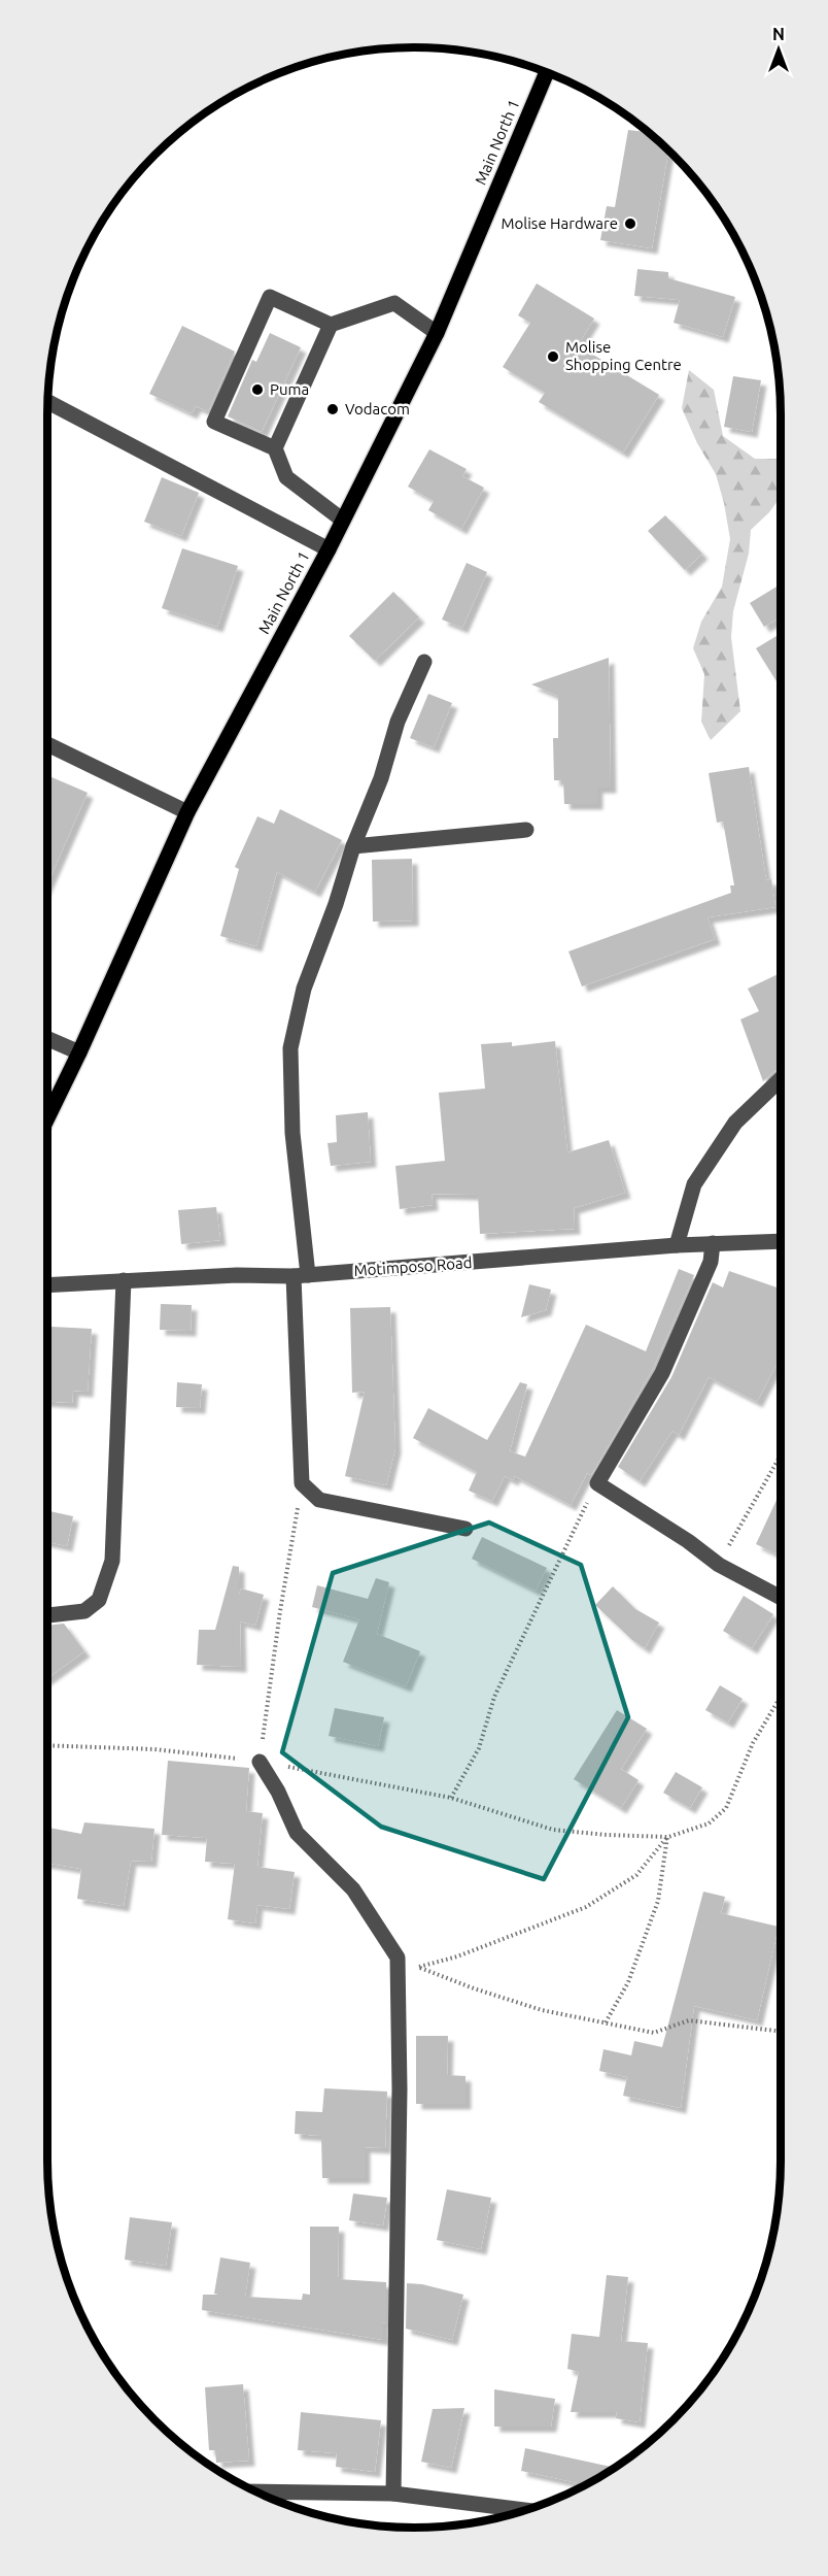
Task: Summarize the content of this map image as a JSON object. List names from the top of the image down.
{
  "streets": {
    "main road": ["Main North 1"],
    "street": ["Motimposo Road"]
  },
  "places": [
    "Molise Hardware",
    "Molise Shopping Centre",
    "Puma",
    "Vodacom"
  ],
  "north": "top"
}
